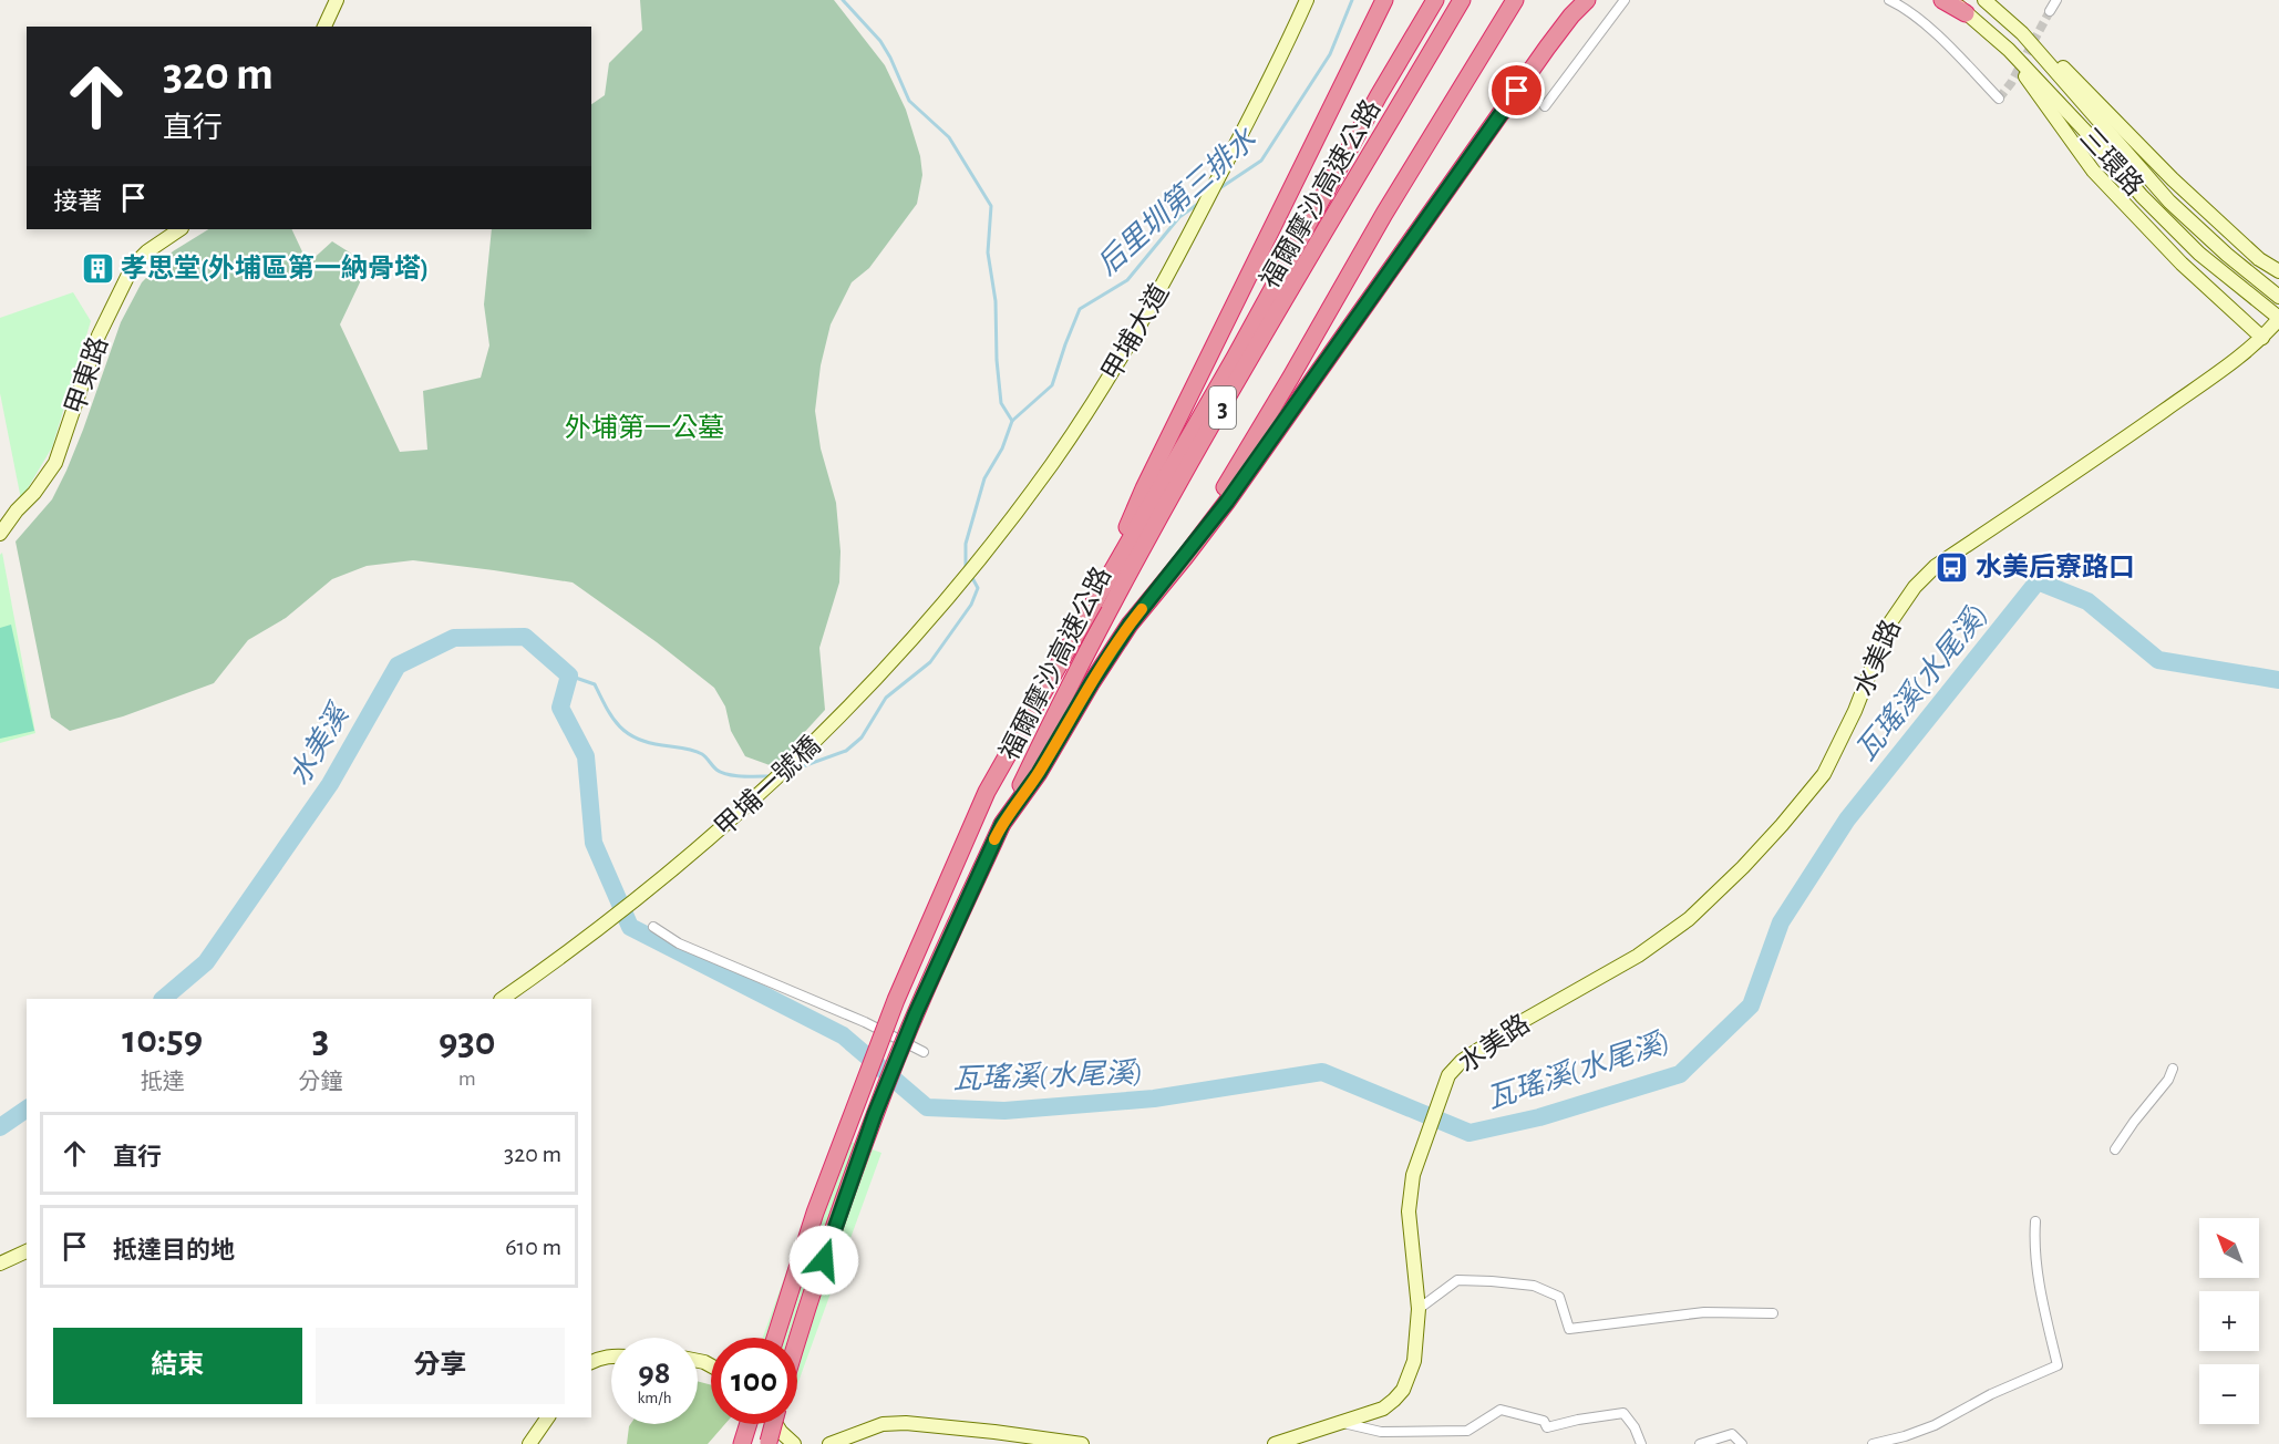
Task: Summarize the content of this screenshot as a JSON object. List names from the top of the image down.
{
  "streets": {
    "highway": ["福爾摩沙高速公路", "3"],
    "street": [
      "三環路",
      "甲埔大道",
      "甲東路",
      "水美路",
      "甲埔一號橋"
    ]
  },
  "crossings": [
    ["三環路", "水美路"],
    ["甲埔大道", "甲埔一號橋"]
  ],
  "water": ["后里圳第三排水", "瓦瑤溪(水尾溪)", "水美溪"],
  "parks": ["外埔第一公墓"],
  "places": {
    "building": ["孝思堂(外埔區第一納骨塔)"],
    "bus stop": ["水美后寮路口"]
  },
  "north": "top left",
  "page": {
    "turn": ["320 m", "直行"],
    "then": "接著",
    "eta": [
      "10:59",
      "抵達",
      "3",
      "分鐘",
      "930",
      "m"
    ],
    "list": [
      {
        "name": "直行",
        "value": "320 m"
      },
      {
        "name": "抵達目的地",
        "value": "610 m"
      }
    ],
    "map_buttons": ["+", "−"],
    "buttons": ["結束", "分享"],
    "speed": "98 km/h",
    "limit": "100"
  }
}
